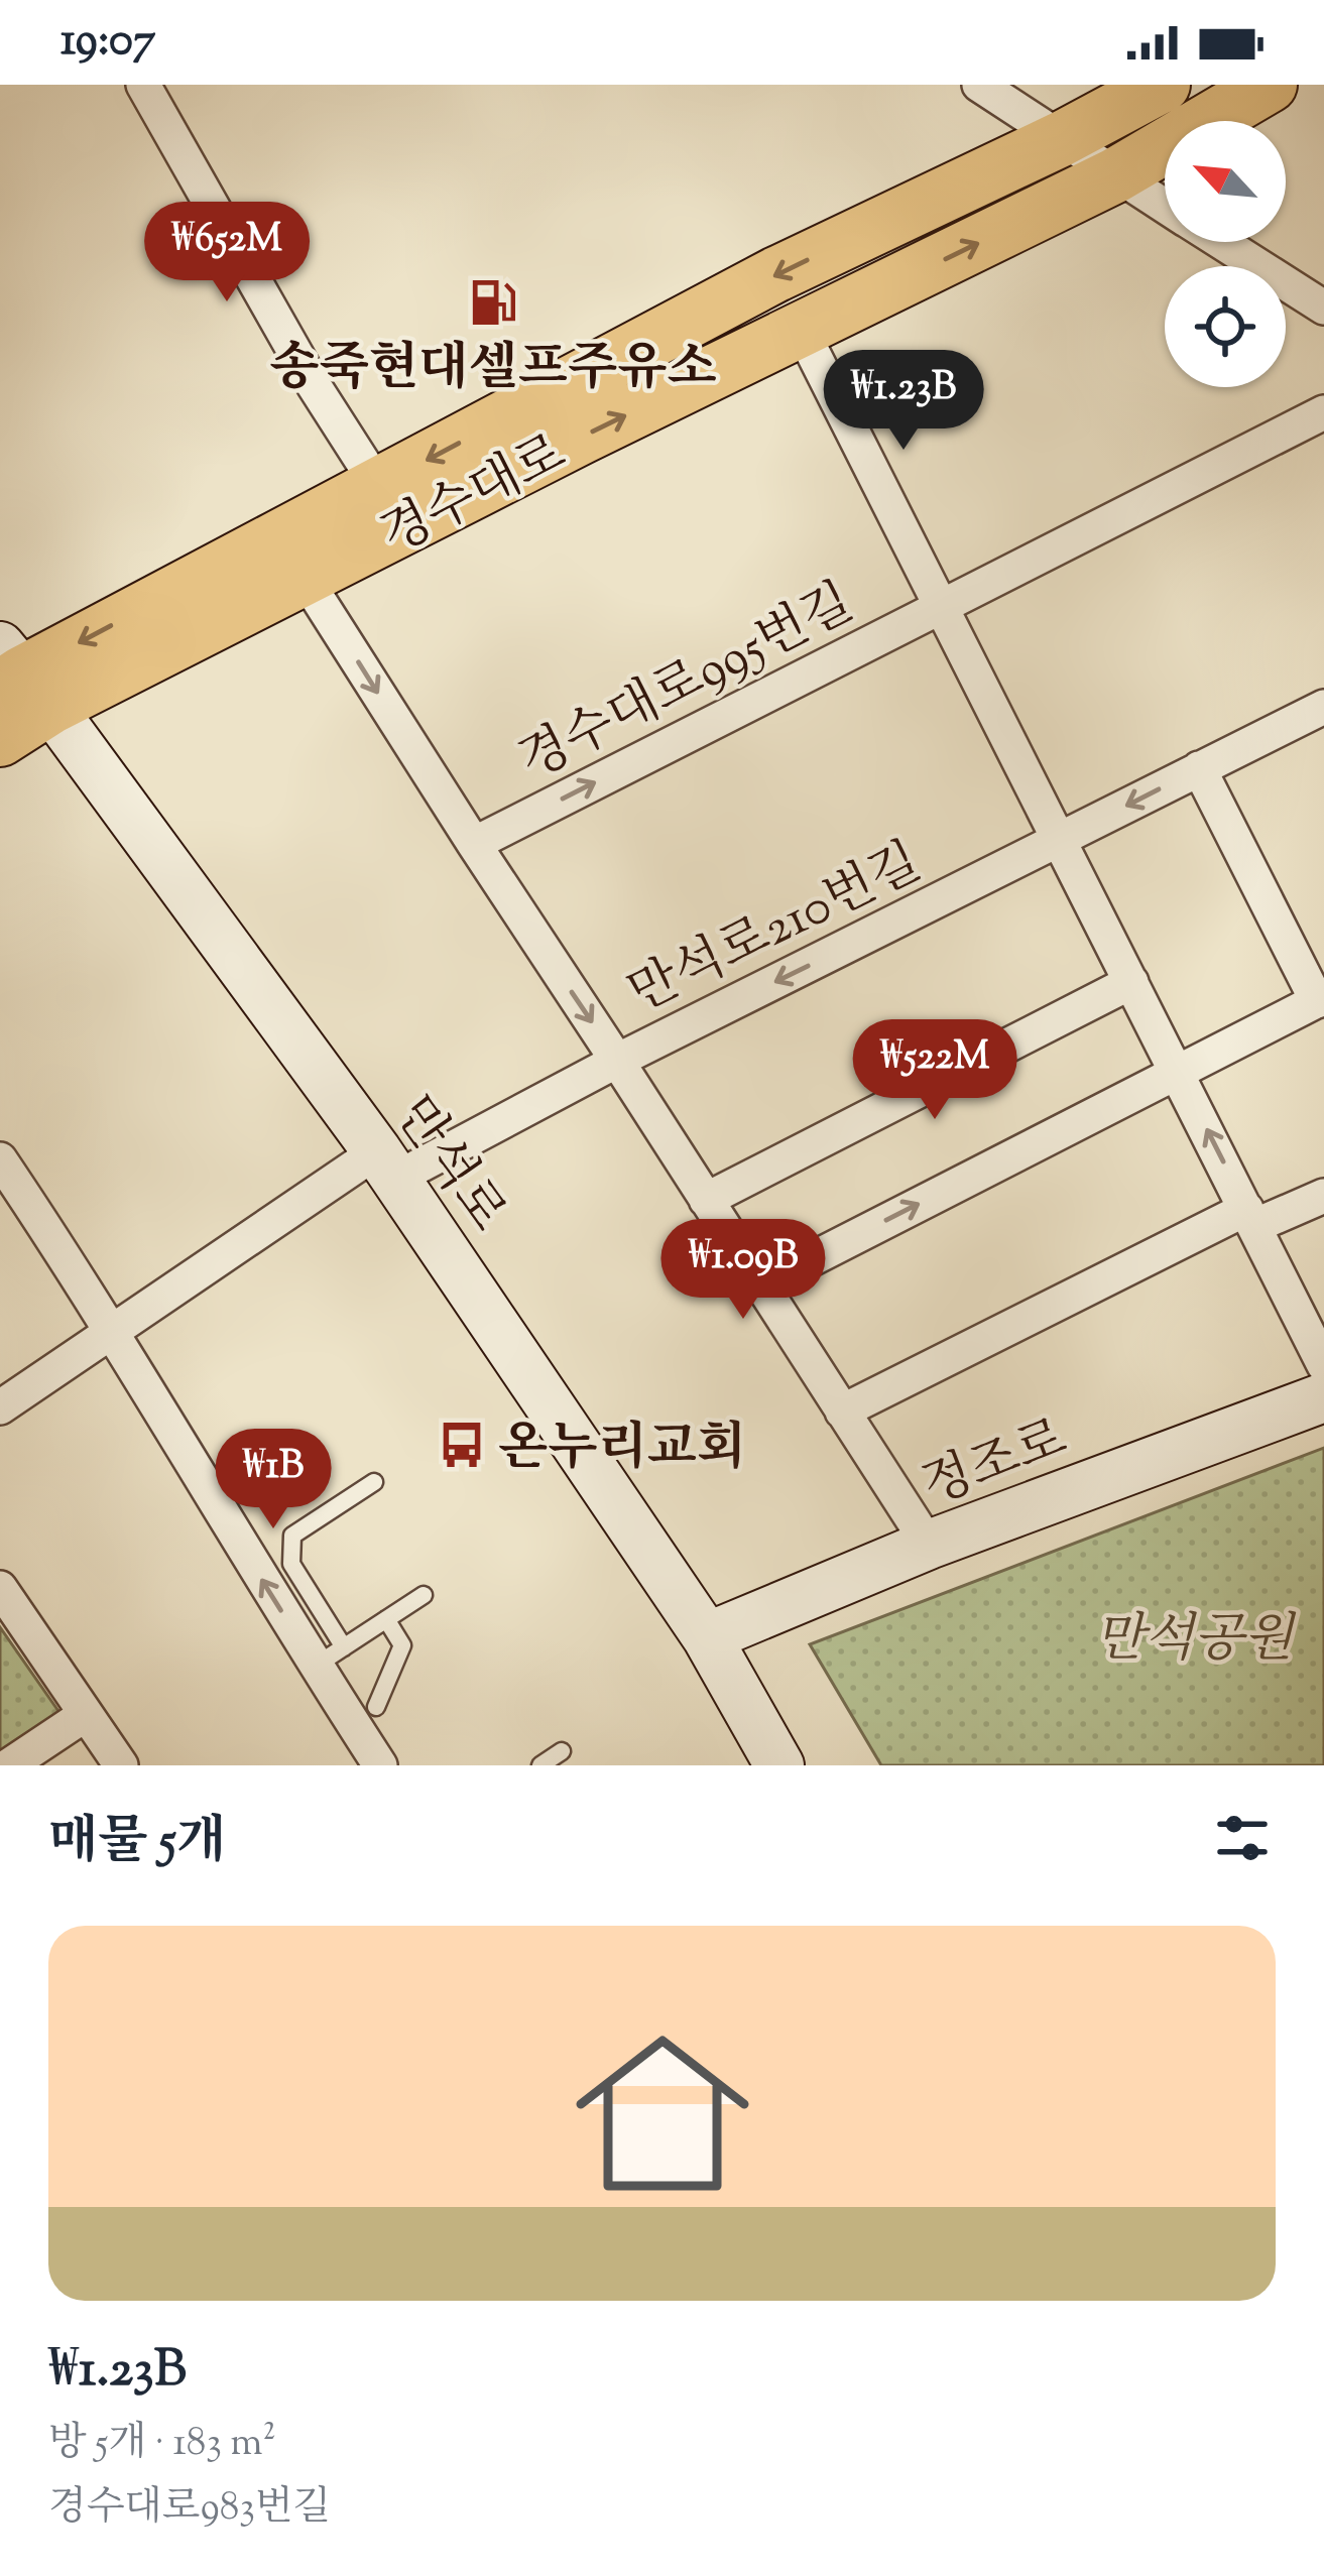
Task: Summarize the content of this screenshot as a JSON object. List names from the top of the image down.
{
  "streets": {
    "main road": ["경수대로", "만석로", "정조로"],
    "street": ["경수대로995번길", "만석로210번길"]
  },
  "crossings": [
    ["경수대로", "만석로"],
    ["만석로210번길", "만석로"],
    ["만석로", "정조로"]
  ],
  "one_way": ["경수대로995번길"],
  "parks": ["만석공원"],
  "places": {
    "fuel station": ["송죽현대셀프주유소"],
    "bus stop": ["온누리교회"]
  },
  "north": "top left",
  "page": {
    "status": "19:07",
    "price": [
      "₩652M",
      "₩1.23B",
      "₩522M",
      "₩1.09B",
      "₩1B"
    ],
    "heading": "매물 5개",
    "list": [
      {
        "name": "₩1.23B",
        "note": "방 5개 · 183 m² · 경수대로983번길"
      }
    ]
  }
}
